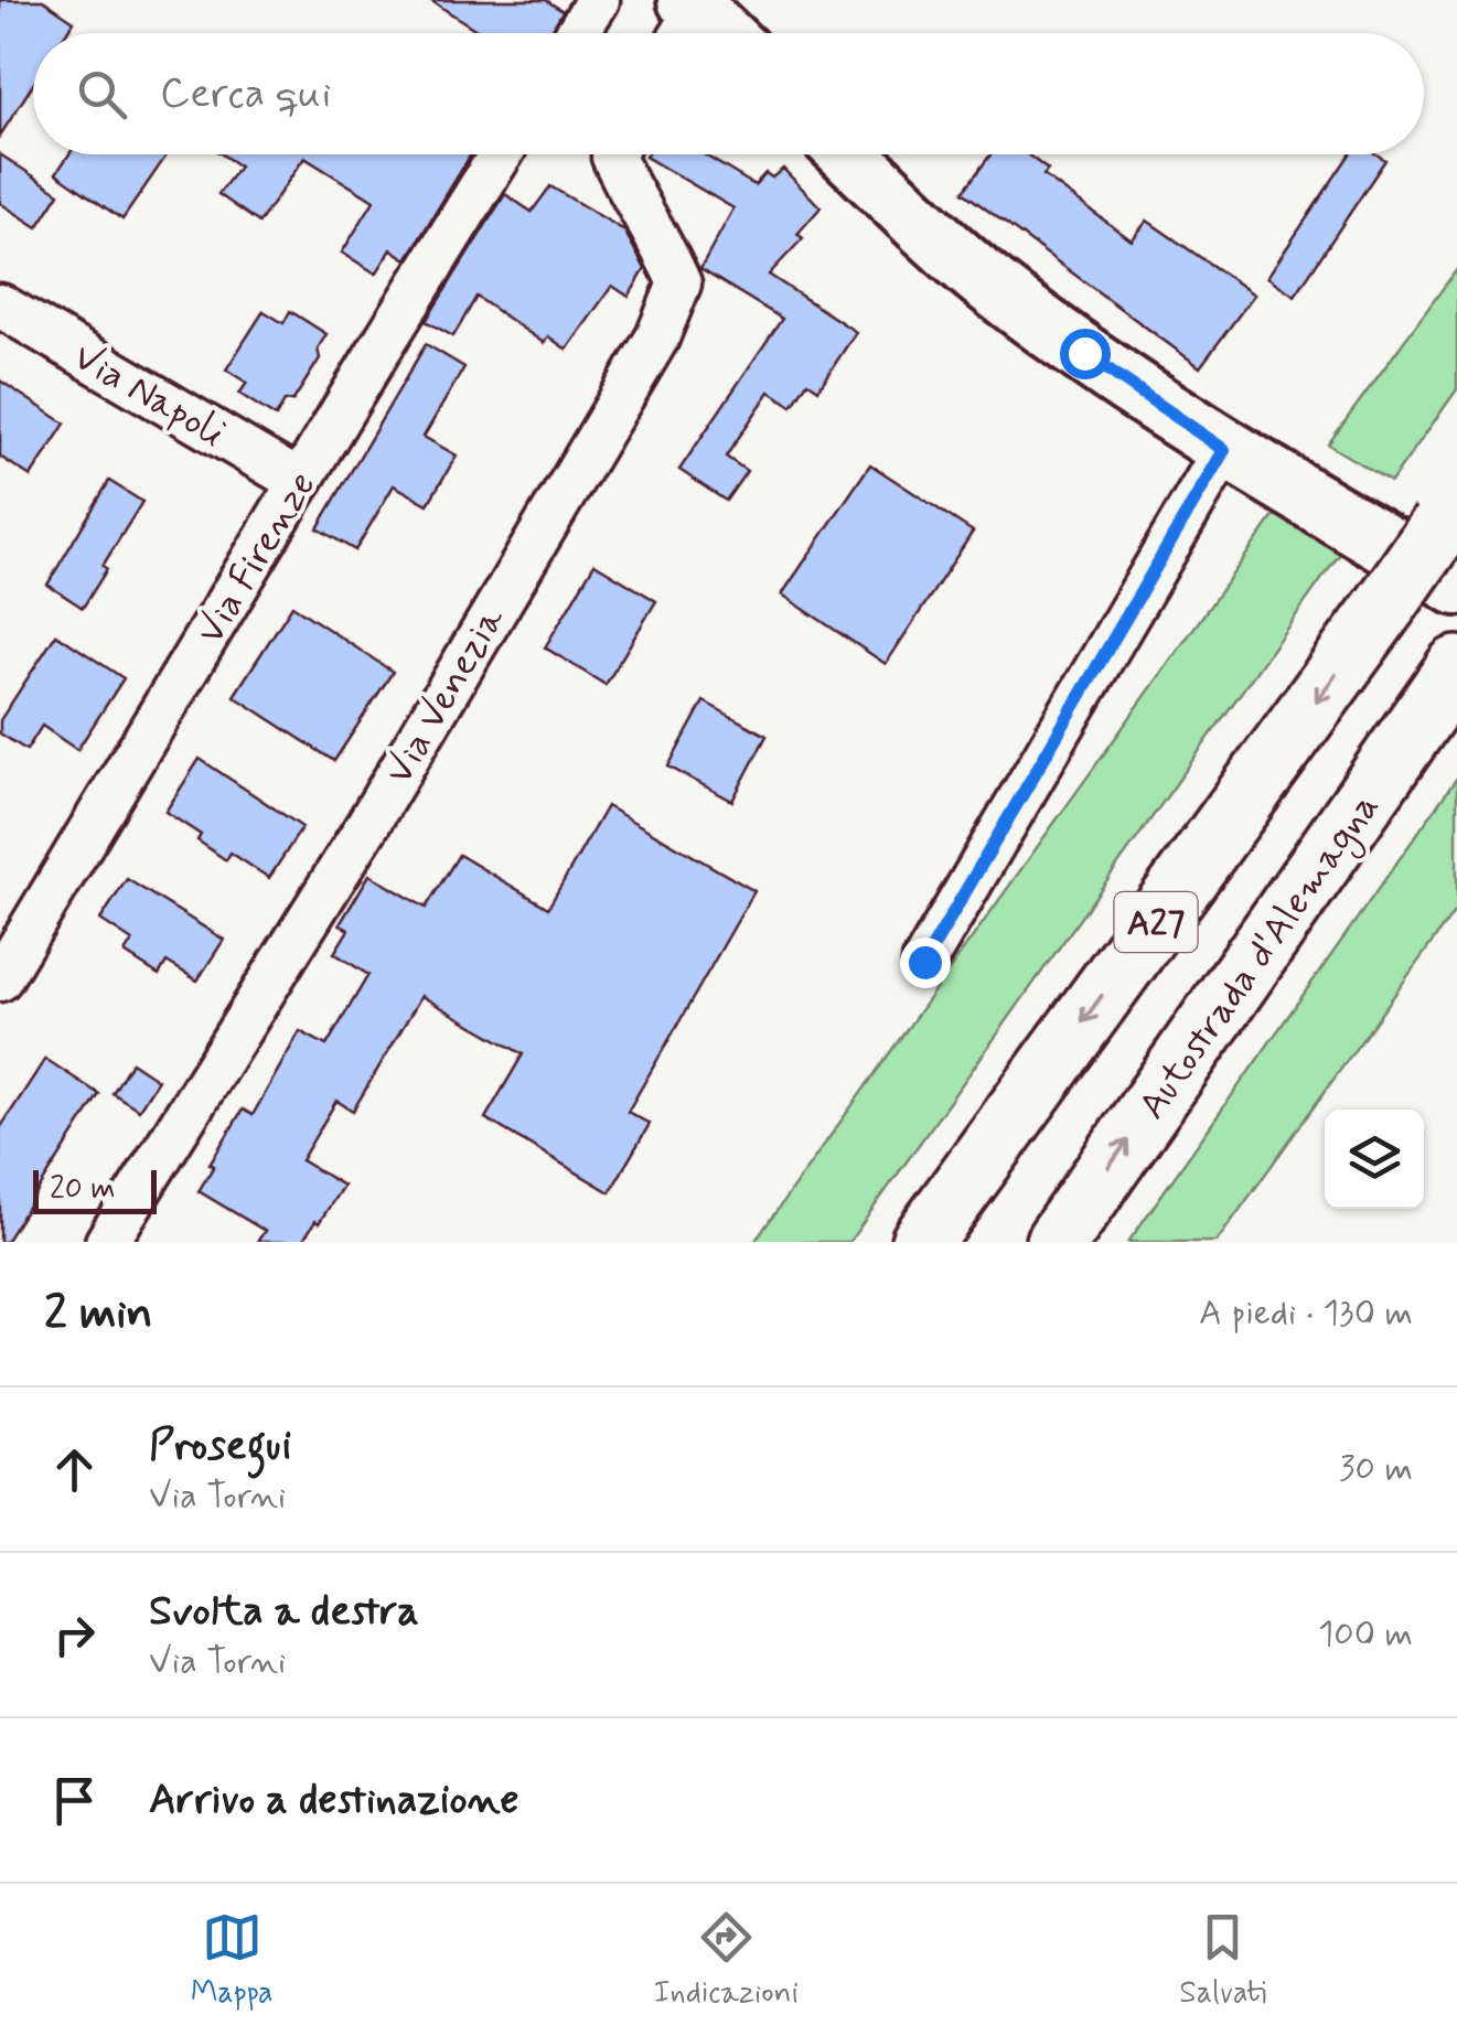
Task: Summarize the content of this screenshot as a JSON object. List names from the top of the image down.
{
  "streets": {
    "highway": ["A27", "Autostrada d'Alemagna"],
    "street": ["Via Napoli", "Via Firenze", "Via Venezia"]
  },
  "crossings": [
    ["Via Napoli", "Via Firenze"]
  ],
  "scale_bar": "20 m",
  "page": {
    "search": "Cerca qui",
    "scale": "20 m",
    "heading": ["2 min", "A piedi · 130 m"],
    "list": [
      ["Prosegui", "Via Torni", "30 m"],
      ["Svolta a destra", "Via Torni", "100 m"],
      "Arrivo a destinazione"
    ],
    "nav": ["Mappa", "Indicazioni", "Salvati"]
  }
}
